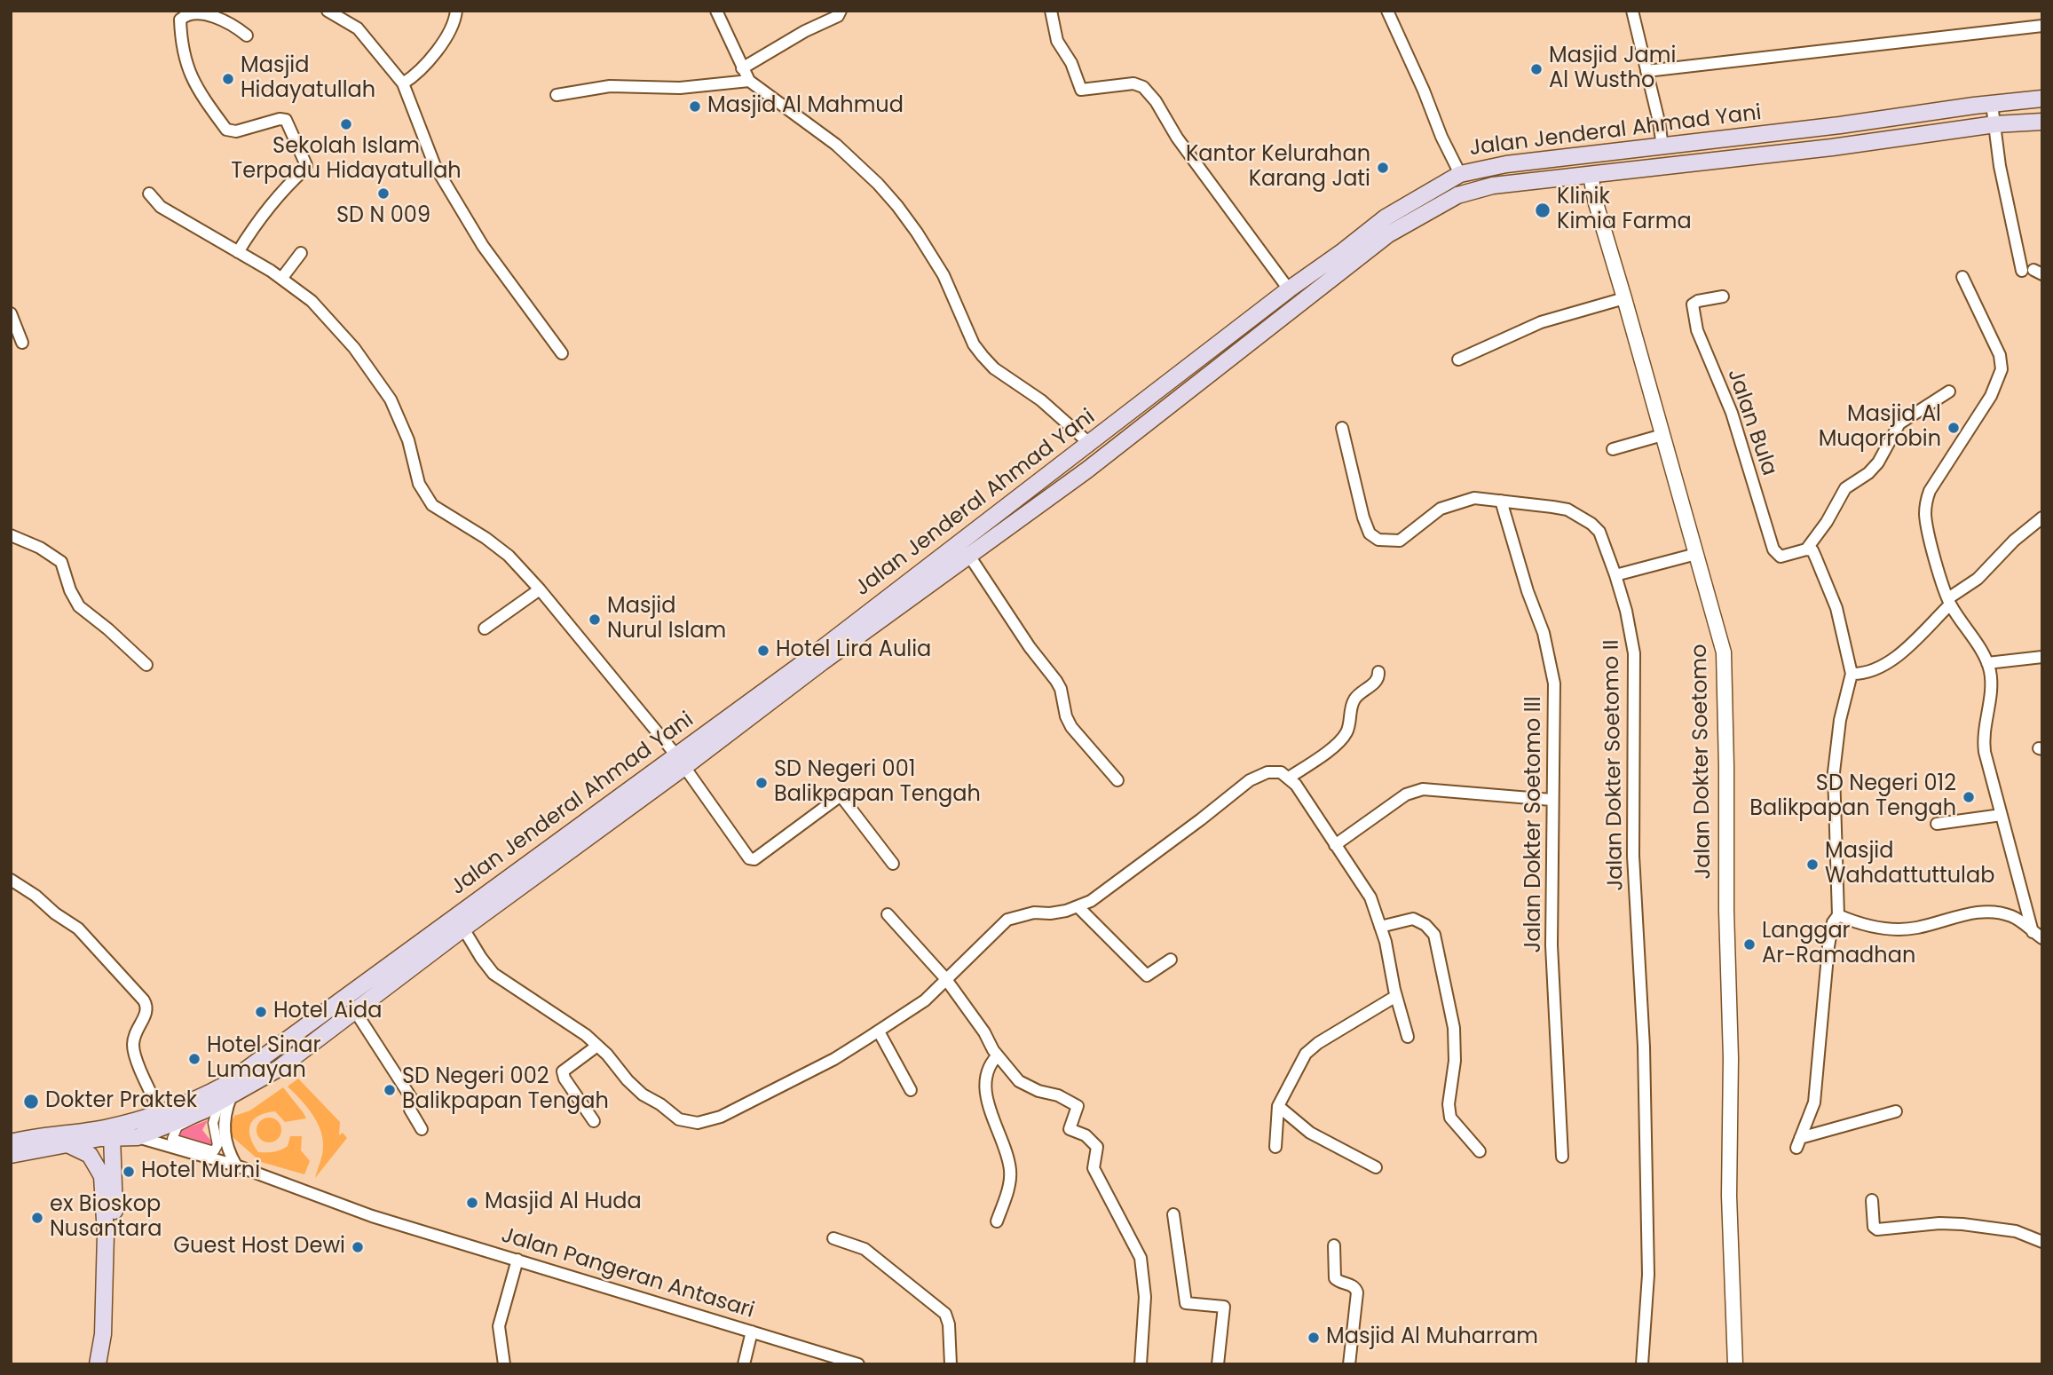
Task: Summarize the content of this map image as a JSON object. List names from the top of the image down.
{
  "streets": {
    "main road": ["Jalan Jenderal Ahmad Yani"],
    "street": [
      "Jalan Bula",
      "Jalan Dokter Soetomo",
      "Jalan Dokter Soetomo II",
      "Jalan Dokter Soetomo III",
      "Jalan Pangeran Antasari"
    ]
  },
  "crossings": [
    ["Jalan Jenderal Ahmad Yani", "Jalan Dokter Soetomo"],
    ["Jalan Jenderal Ahmad Yani", "Jalan Pangeran Antasari"],
    ["Jalan Dokter Soetomo II", "Jalan Dokter Soetomo III"]
  ],
  "places": [
    "Masjid Jami Al Wustho",
    "Masjid Hidayatullah",
    "Masjid Al Mahmud",
    "Sekolah Islam Terpadu Hidayatullah",
    "Kantor Kelurahan Karang Jati",
    "SD N 009",
    "Klinik Kimia Farma",
    "Masjid Al Muqorrobin",
    "Masjid Nurul Islam",
    "Hotel Lira Aulia",
    "SD Negeri 001 Balikpapan Tengah",
    "SD Negeri 012 Balikpapan Tengah",
    "Masjid Wahdattuttulab",
    "Langgar Ar-Ramadhan",
    "Hotel Aida",
    "Hotel Sinar Lumayan",
    "SD Negeri 002 Balikpapan Tengah",
    "Dokter Praktek",
    "Hotel Murni",
    "Masjid Al Huda",
    "ex Bioskop Nusantara",
    "Guest Host Dewi",
    "Masjid Al Muharram"
  ]
}
